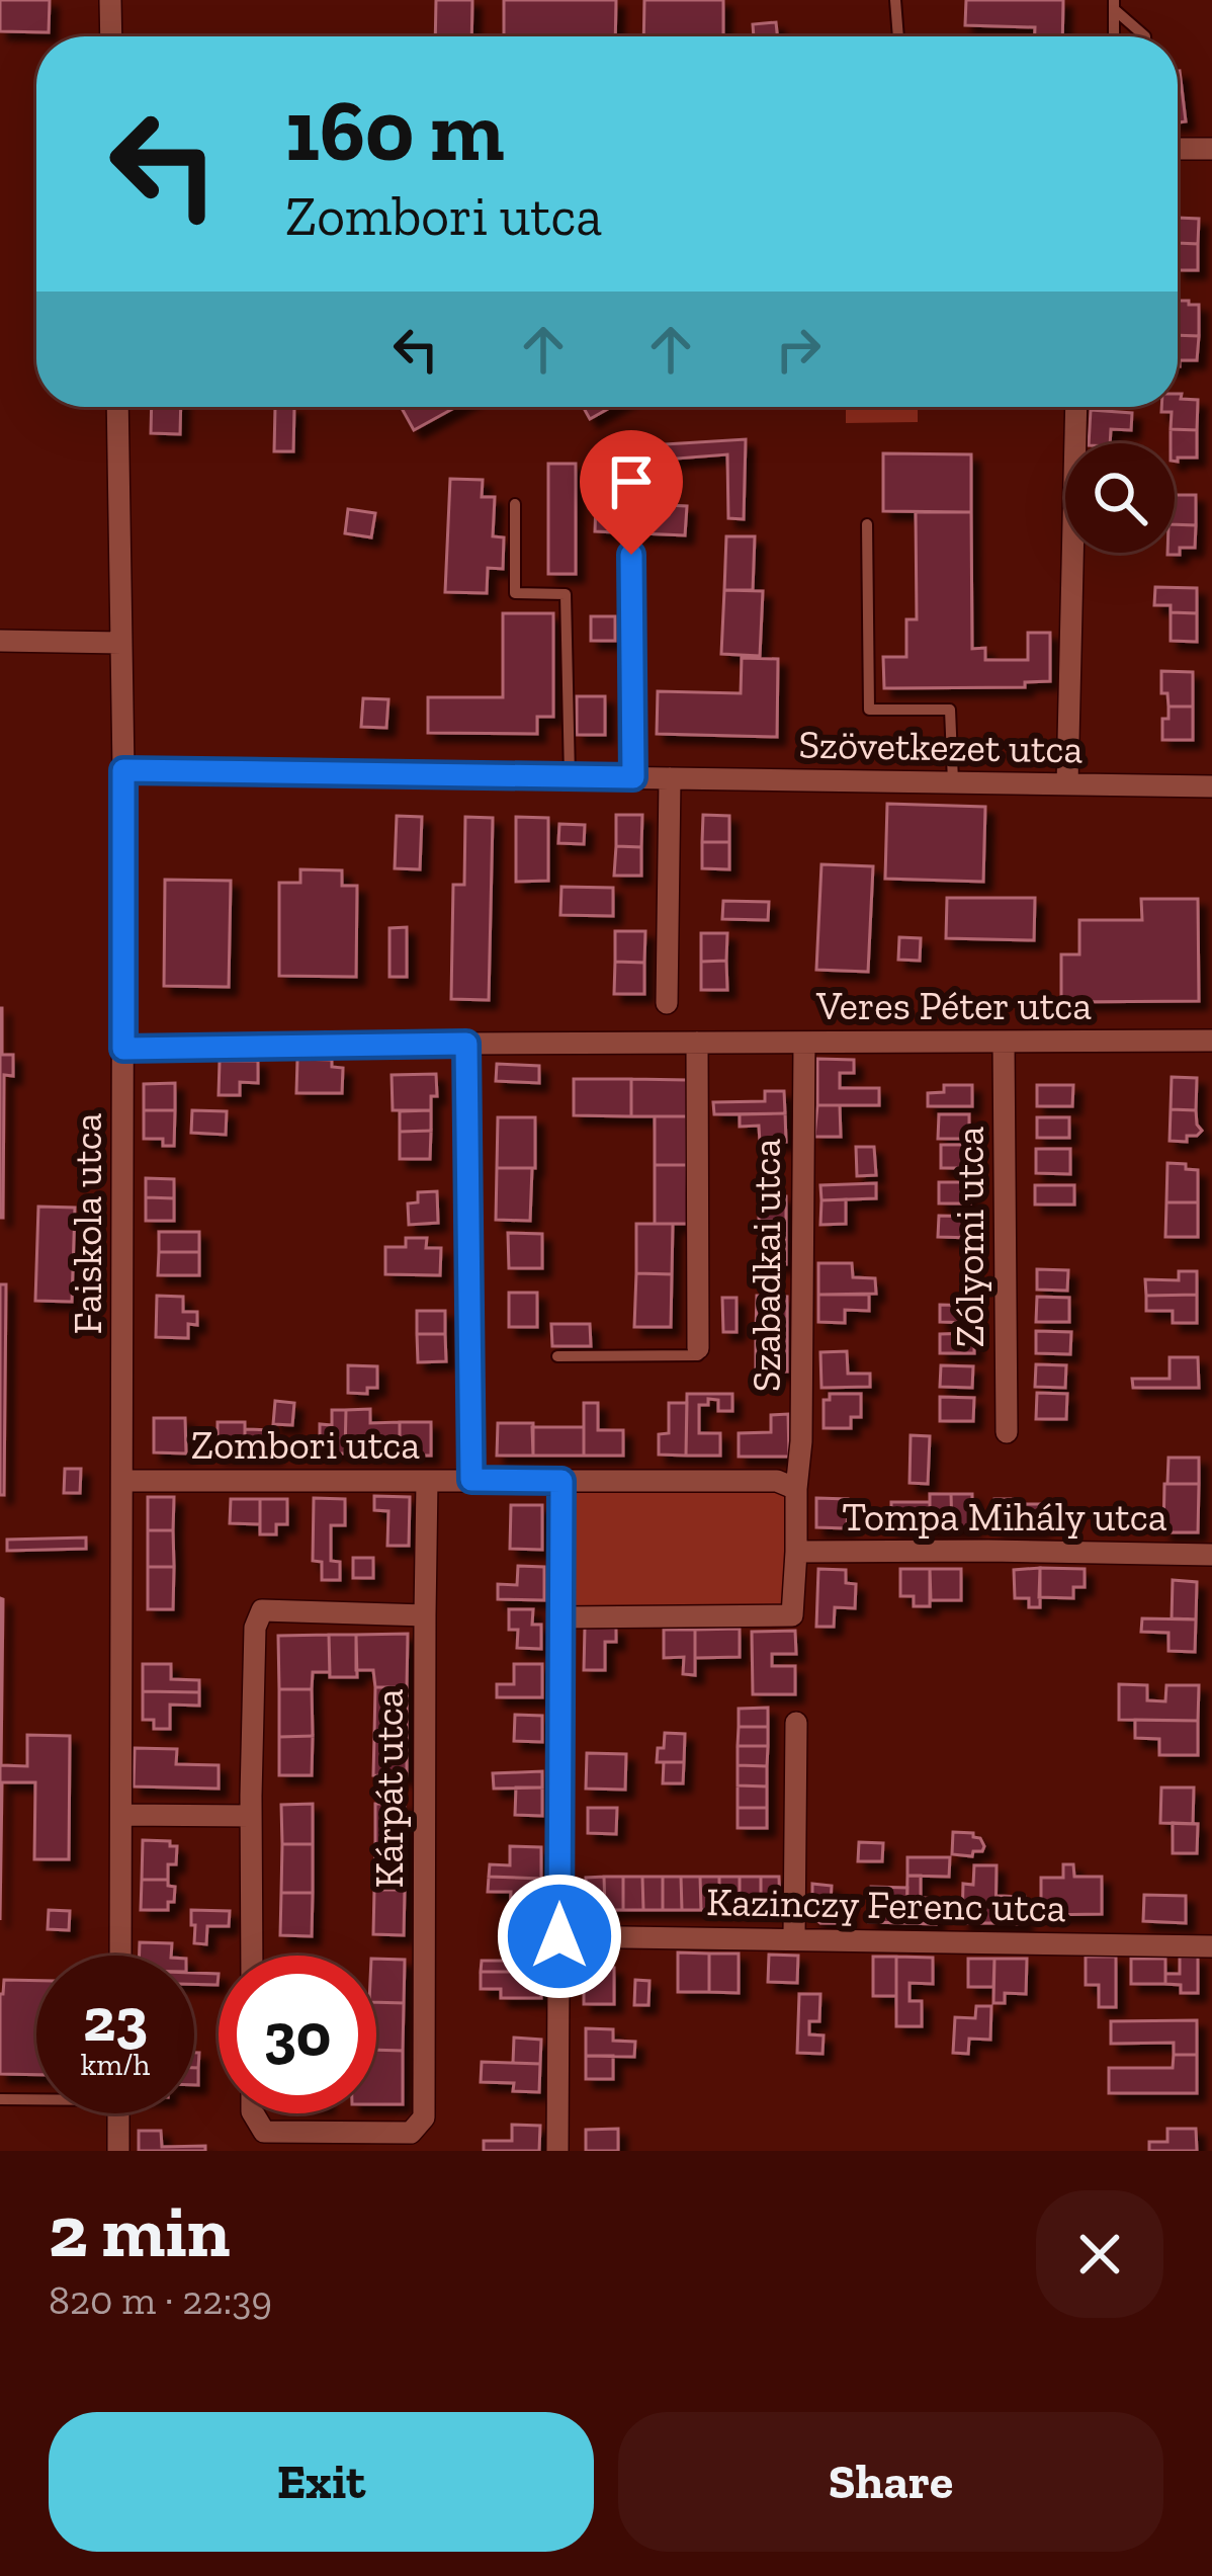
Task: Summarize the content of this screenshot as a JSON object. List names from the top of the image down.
{
  "streets": {
    "street": [
      "Szövetkezet utca",
      "Veres Péter utca",
      "Faiskola utca",
      "Zólyomi utca",
      "Szabadkai utca",
      "Zombori utca",
      "Tompa Mihály utca",
      "Kárpát utca",
      "Kazinczy Ferenc utca"
    ]
  },
  "crossings": [
    ["Szövetkezet utca", "Faiskola utca"],
    ["Veres Péter utca", "Faiskola utca"],
    ["Veres Péter utca", "Zólyomi utca"],
    ["Veres Péter utca", "Szabadkai utca"],
    ["Faiskola utca", "Zombori utca"],
    ["Szabadkai utca", "Zombori utca"],
    ["Szabadkai utca", "Tompa Mihály utca"]
  ],
  "page": {
    "turn": ["160 m", "Zombori utca"],
    "speed": "23 km/h",
    "limit": "30",
    "heading": ["2 min", "820 m · 22:39"],
    "buttons": ["Exit", "Share"]
  }
}
